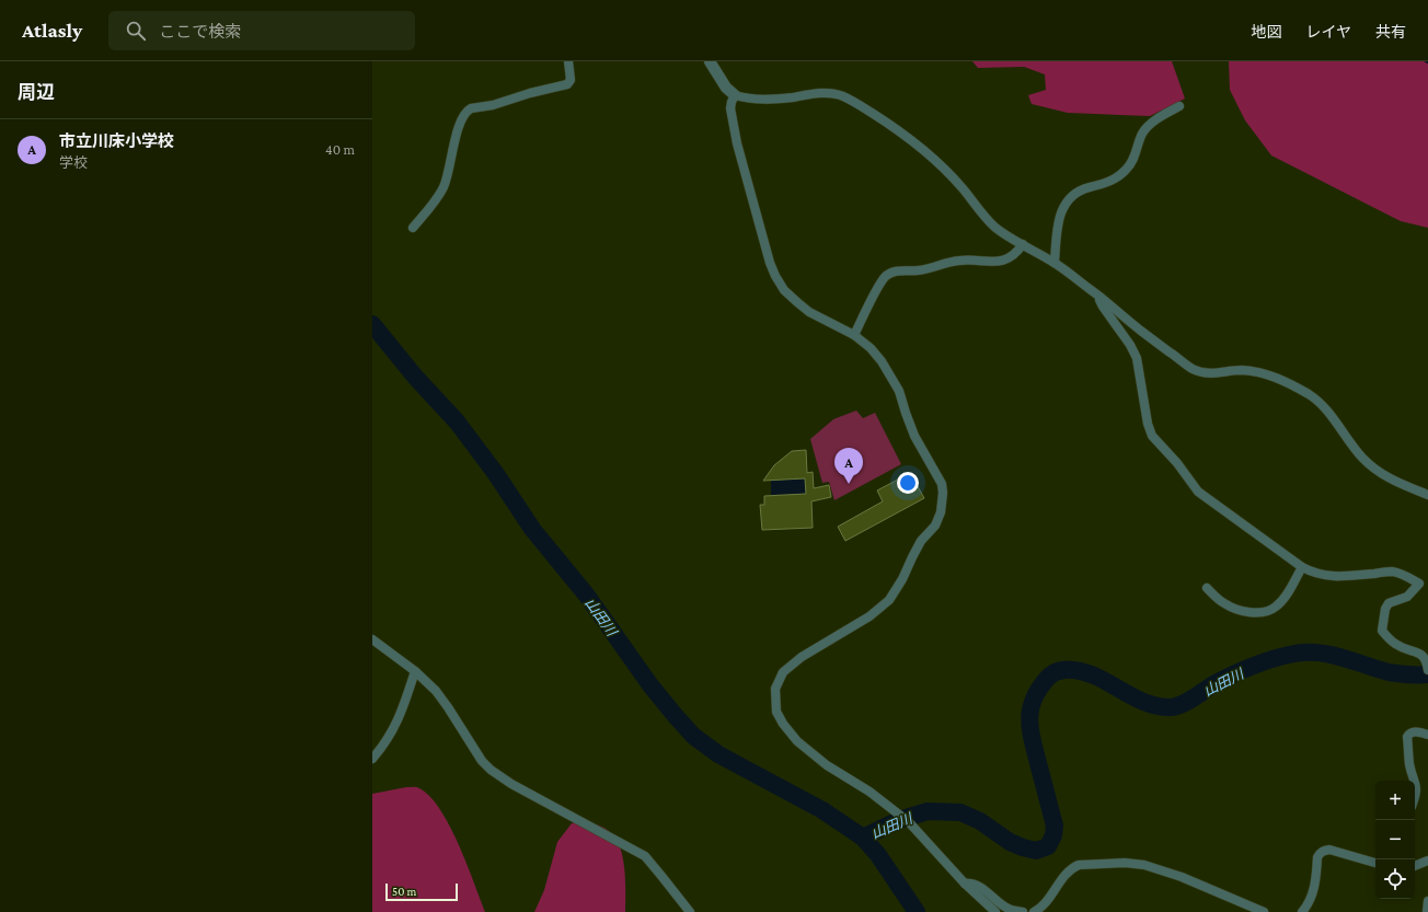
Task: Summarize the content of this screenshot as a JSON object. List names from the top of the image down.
{
  "water": ["山田川"],
  "scale_bar": "50 m",
  "page": {
    "header": "Atlasly",
    "search": "ここで検索",
    "nav": ["地図", "レイヤ", "共有"],
    "heading": "周辺",
    "list": [
      {
        "mark": "A",
        "name": "市立川床小学校",
        "note": "学校",
        "value": "40 m"
      }
    ],
    "pins": "A",
    "map_buttons": ["+", "−"],
    "scale": "50 m"
  }
}
